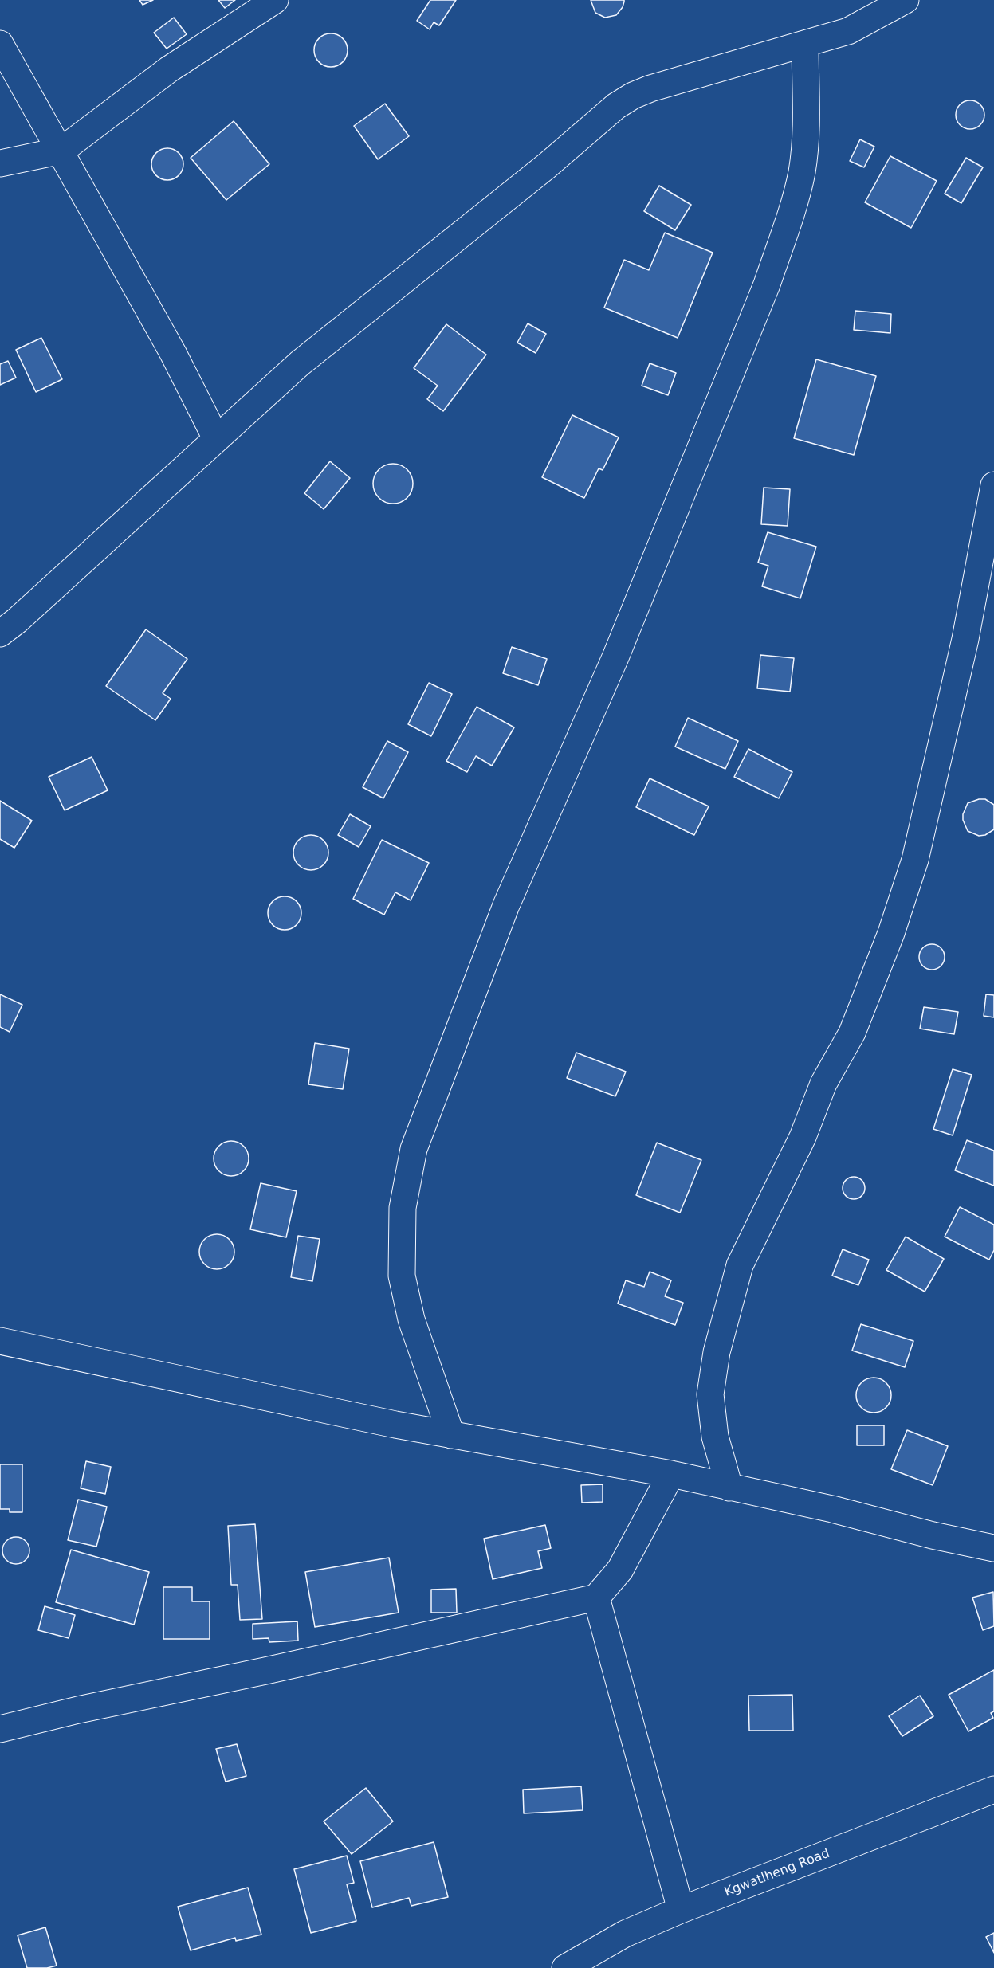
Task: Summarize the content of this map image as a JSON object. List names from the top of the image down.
{
  "streets": {
    "street": ["Kgwatlheng Road"]
  }
}
